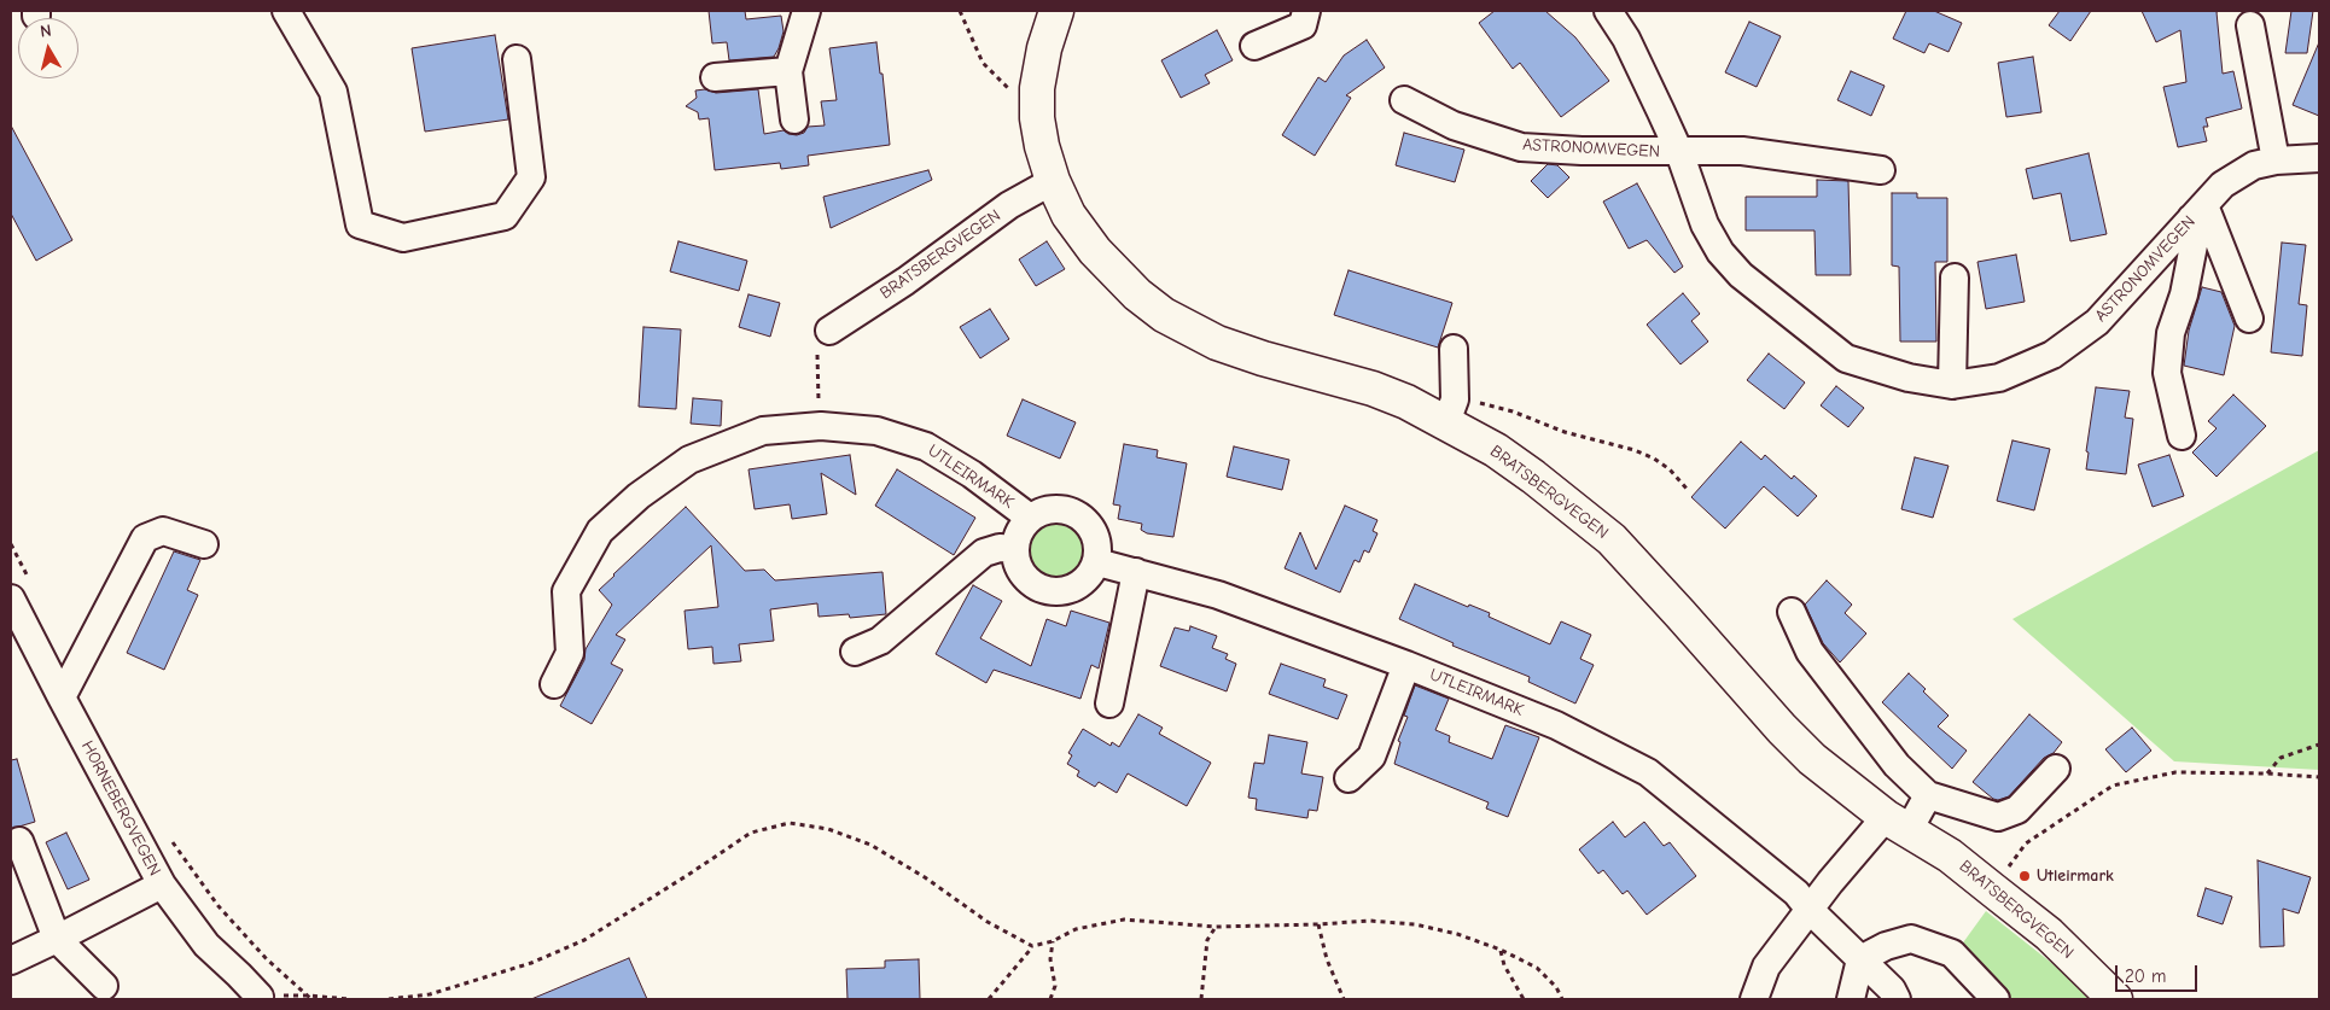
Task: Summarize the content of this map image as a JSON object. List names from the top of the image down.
{
  "streets": {
    "main road": ["BRATSBERGVEGEN"],
    "street": ["ASTRONOMVEGEN", "UTLEIRMARK", "HORNEBERGVEGEN"]
  },
  "places": ["Utleirmark"],
  "scale_bar": "20 m",
  "north": "top"
}
